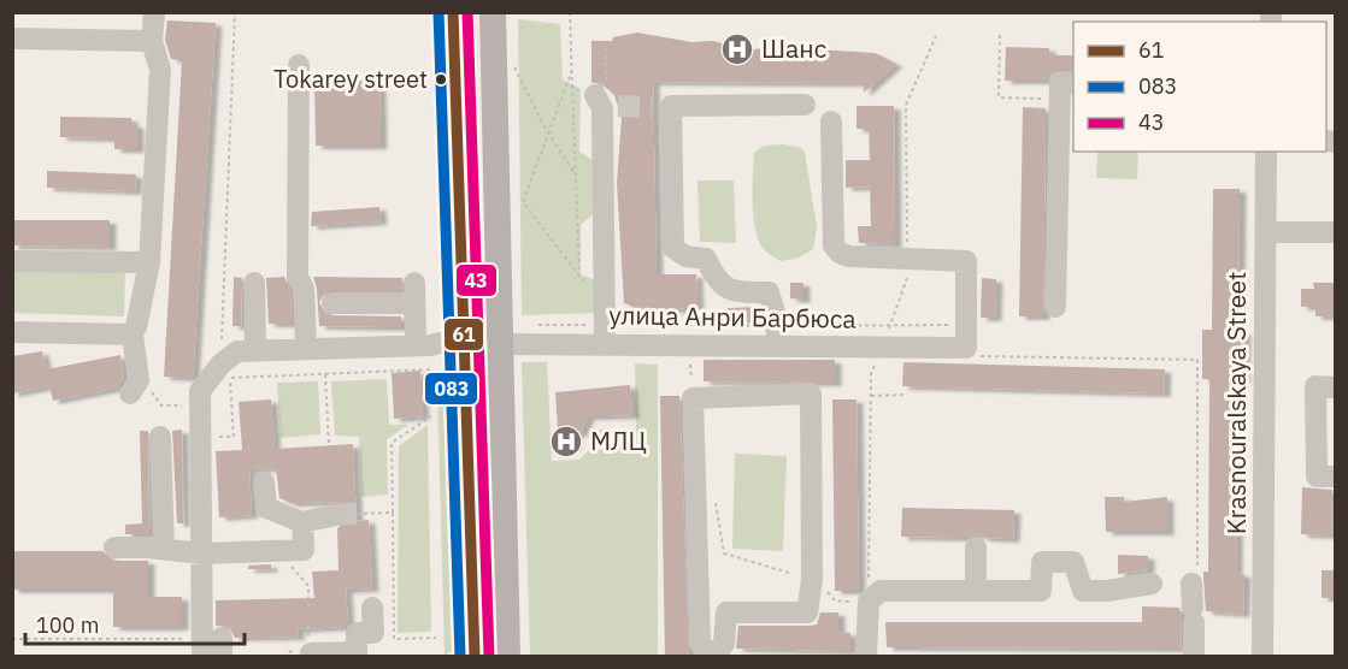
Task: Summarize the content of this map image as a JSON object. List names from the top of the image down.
{
  "streets": {
    "street": ["улица Анри Барбюса", "Krasnouralskaya Street"]
  },
  "places": {
    "hospital": ["Шанс", "МЛЦ"],
    "other": ["Tokarey street"]
  },
  "lines": ["transit line 61", "transit line 083", "transit line 43"],
  "legend": ["61", "083", "43"],
  "scale_bar": "100 m"
}
